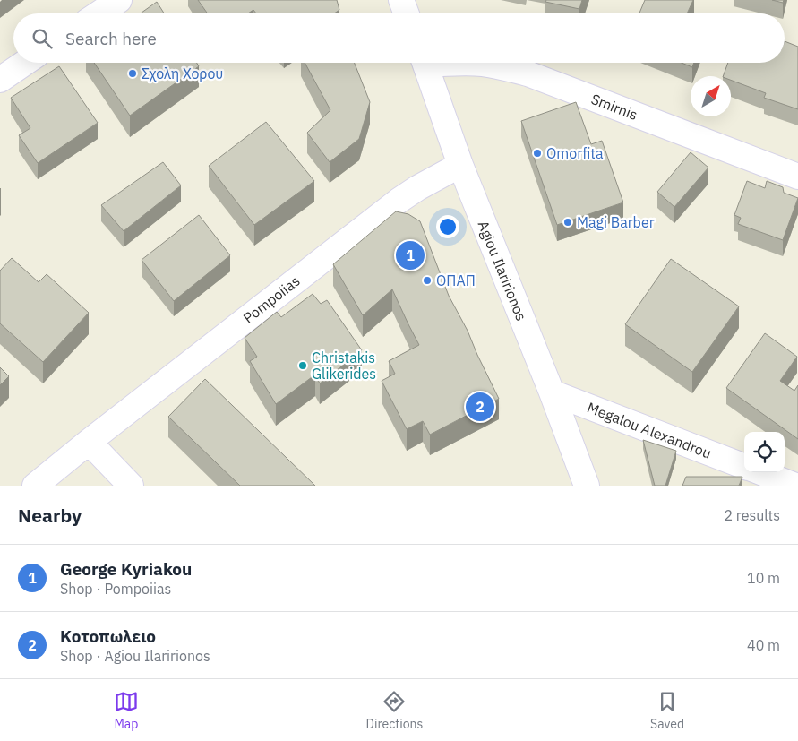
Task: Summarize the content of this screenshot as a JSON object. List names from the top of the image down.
{
  "streets": {
    "street": [
      "Smirnis",
      "Agiou Ilaririonos",
      "Pompoiias",
      "Megalou Alexandrou"
    ]
  },
  "crossings": [
    ["Agiou Ilaririonos", "Pompoiias"],
    ["Agiou Ilaririonos", "Megalou Alexandrou"]
  ],
  "places": [
    "Σχολη Χορου",
    "Omorfita",
    "Magi Barber",
    "ΟΠΑΠ",
    "Christakis Glikerides"
  ],
  "north": "top right",
  "page": {
    "search": "Search here",
    "pins": ["1", "2"],
    "heading": ["Nearby", "2 results"],
    "list": [
      {
        "mark": "1",
        "name": "George Kyriakou",
        "note": "Shop · Pompoiias",
        "value": "10 m"
      },
      {
        "mark": "2",
        "name": "Κοτοπωλειο",
        "note": "Shop · Agiou Ilaririonos",
        "value": "40 m"
      }
    ],
    "nav": ["Map", "Directions", "Saved"]
  }
}
